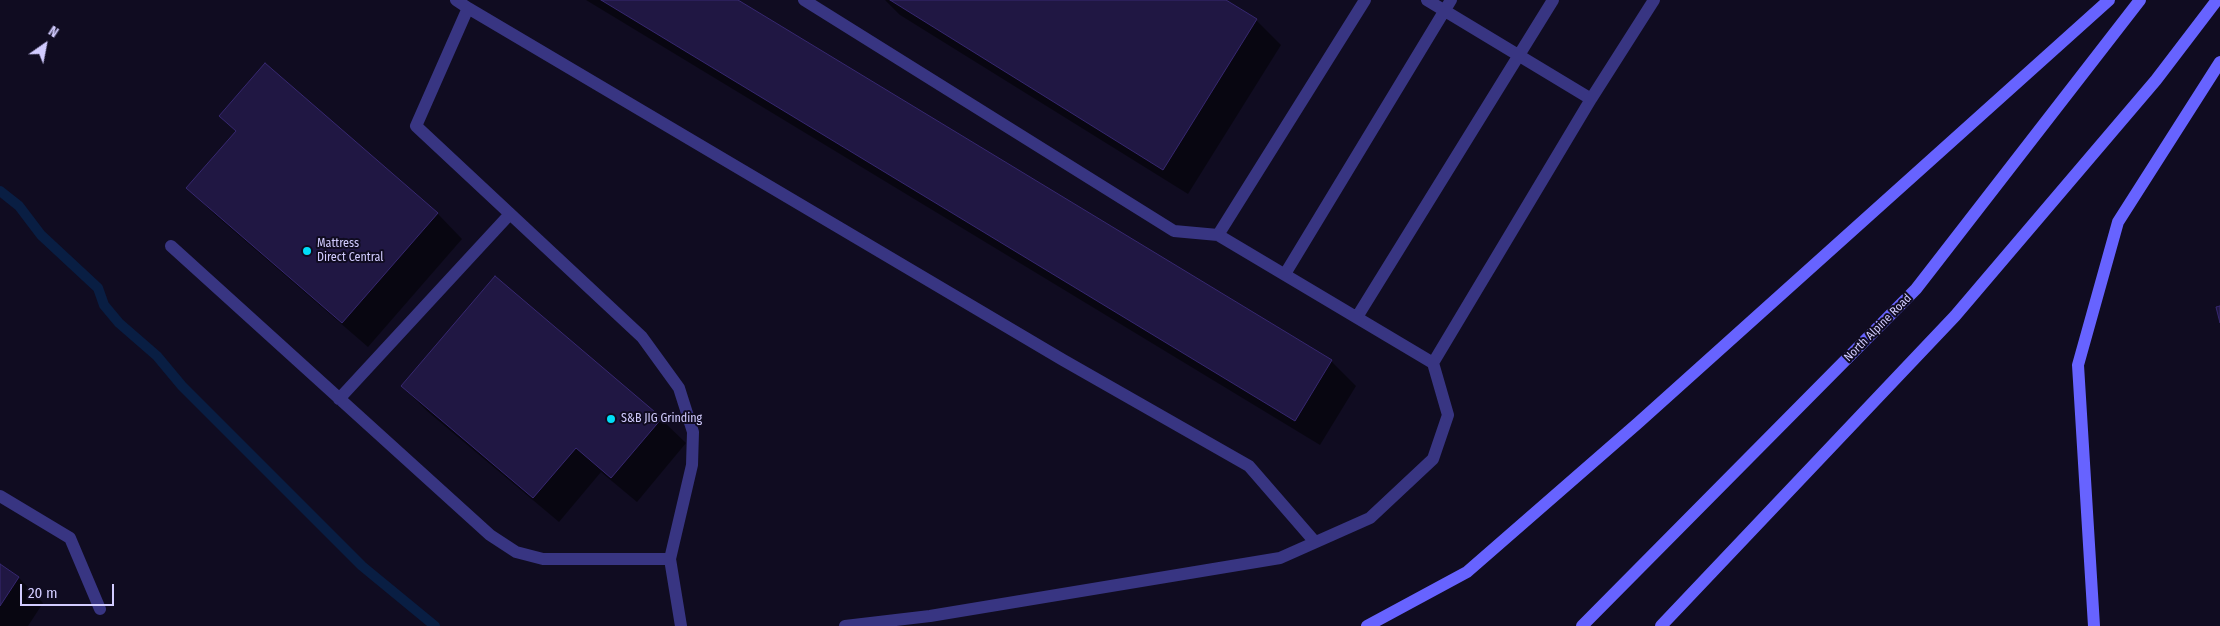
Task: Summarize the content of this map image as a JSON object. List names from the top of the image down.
{
  "streets": {
    "main road": ["North Alpine Road"]
  },
  "places": ["Mattress Direct Central", "S&B JIG Grinding"],
  "scale_bar": "20 m",
  "north": "top right"
}
